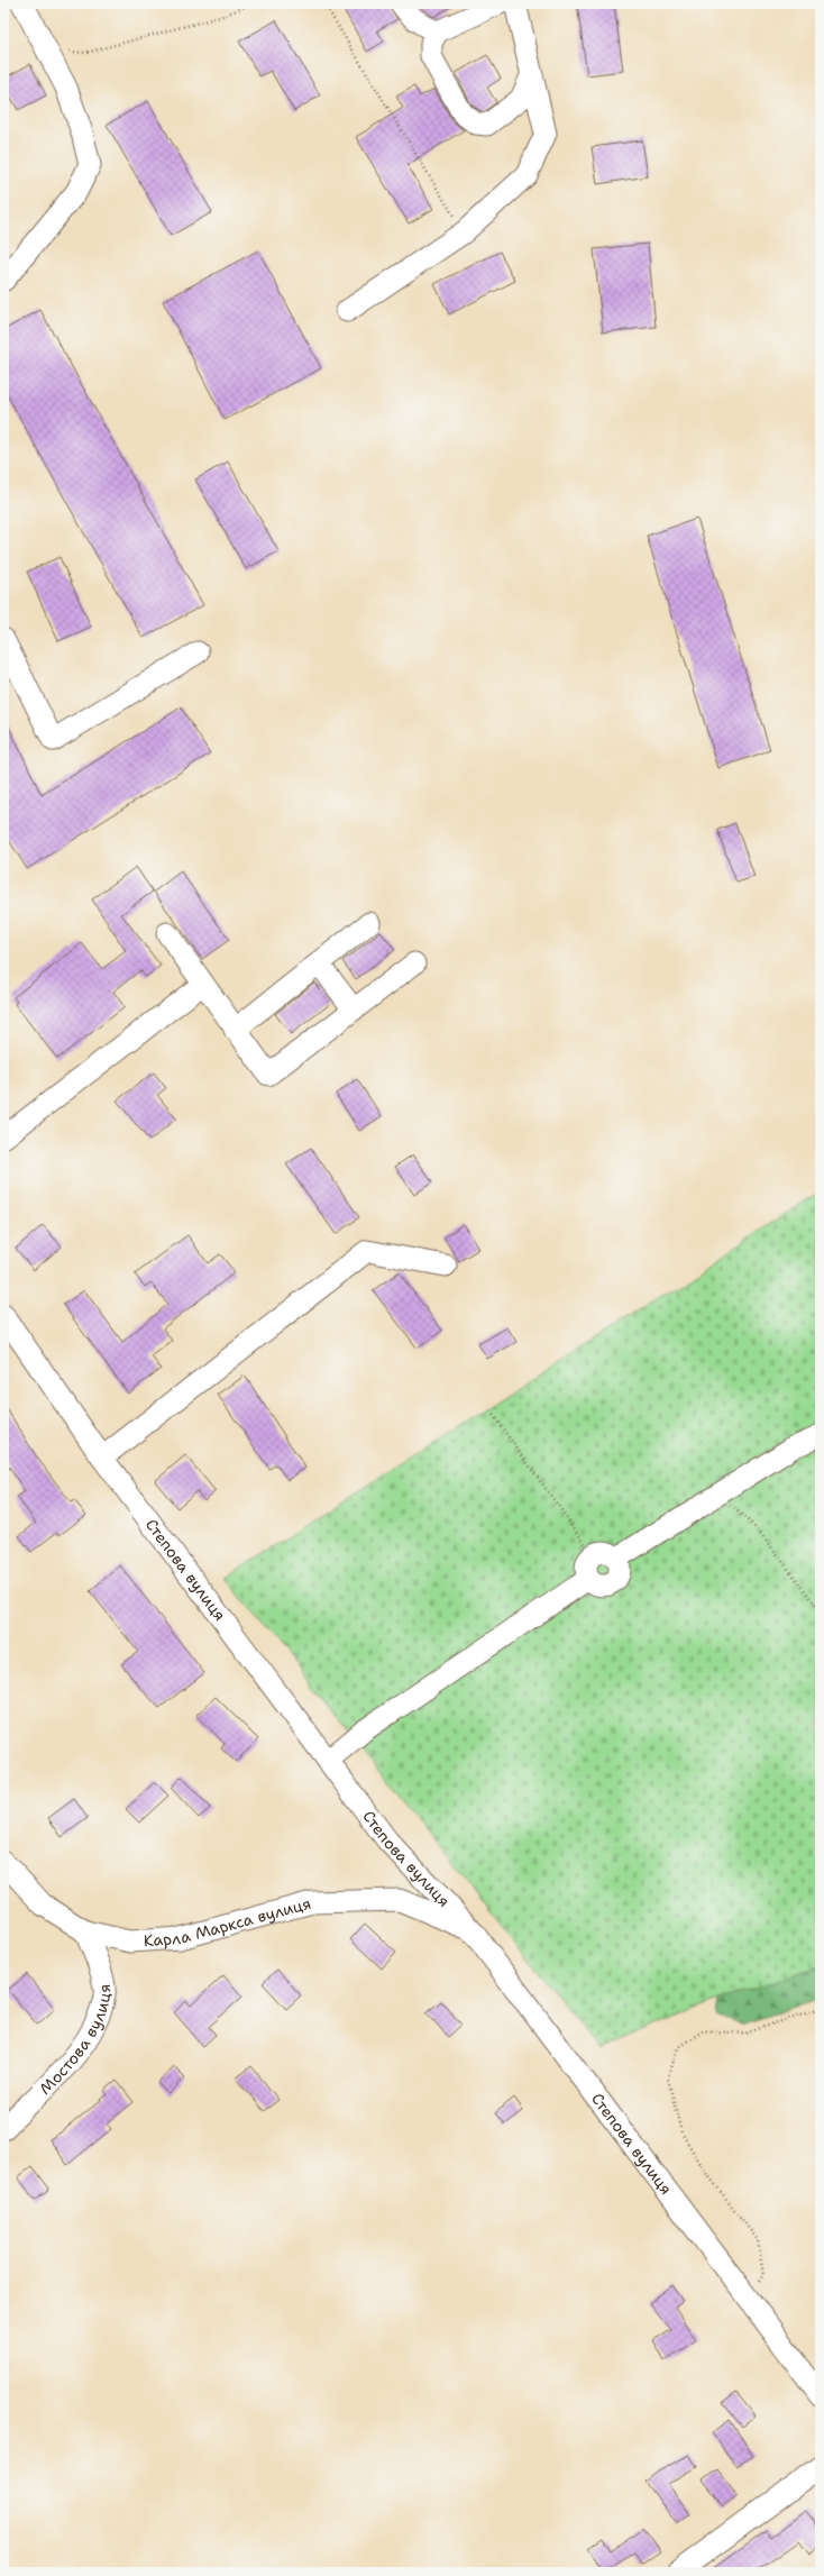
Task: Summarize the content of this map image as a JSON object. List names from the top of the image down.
{
  "streets": {
    "street": ["Степова вулиця", "Карла Маркса вулиця", "Мостова вулиця"]
  },
  "crossings": [
    ["Степова вулиця", "Карла Маркса вулиця"],
    ["Карла Маркса вулиця", "Мостова вулиця"]
  ]
}
